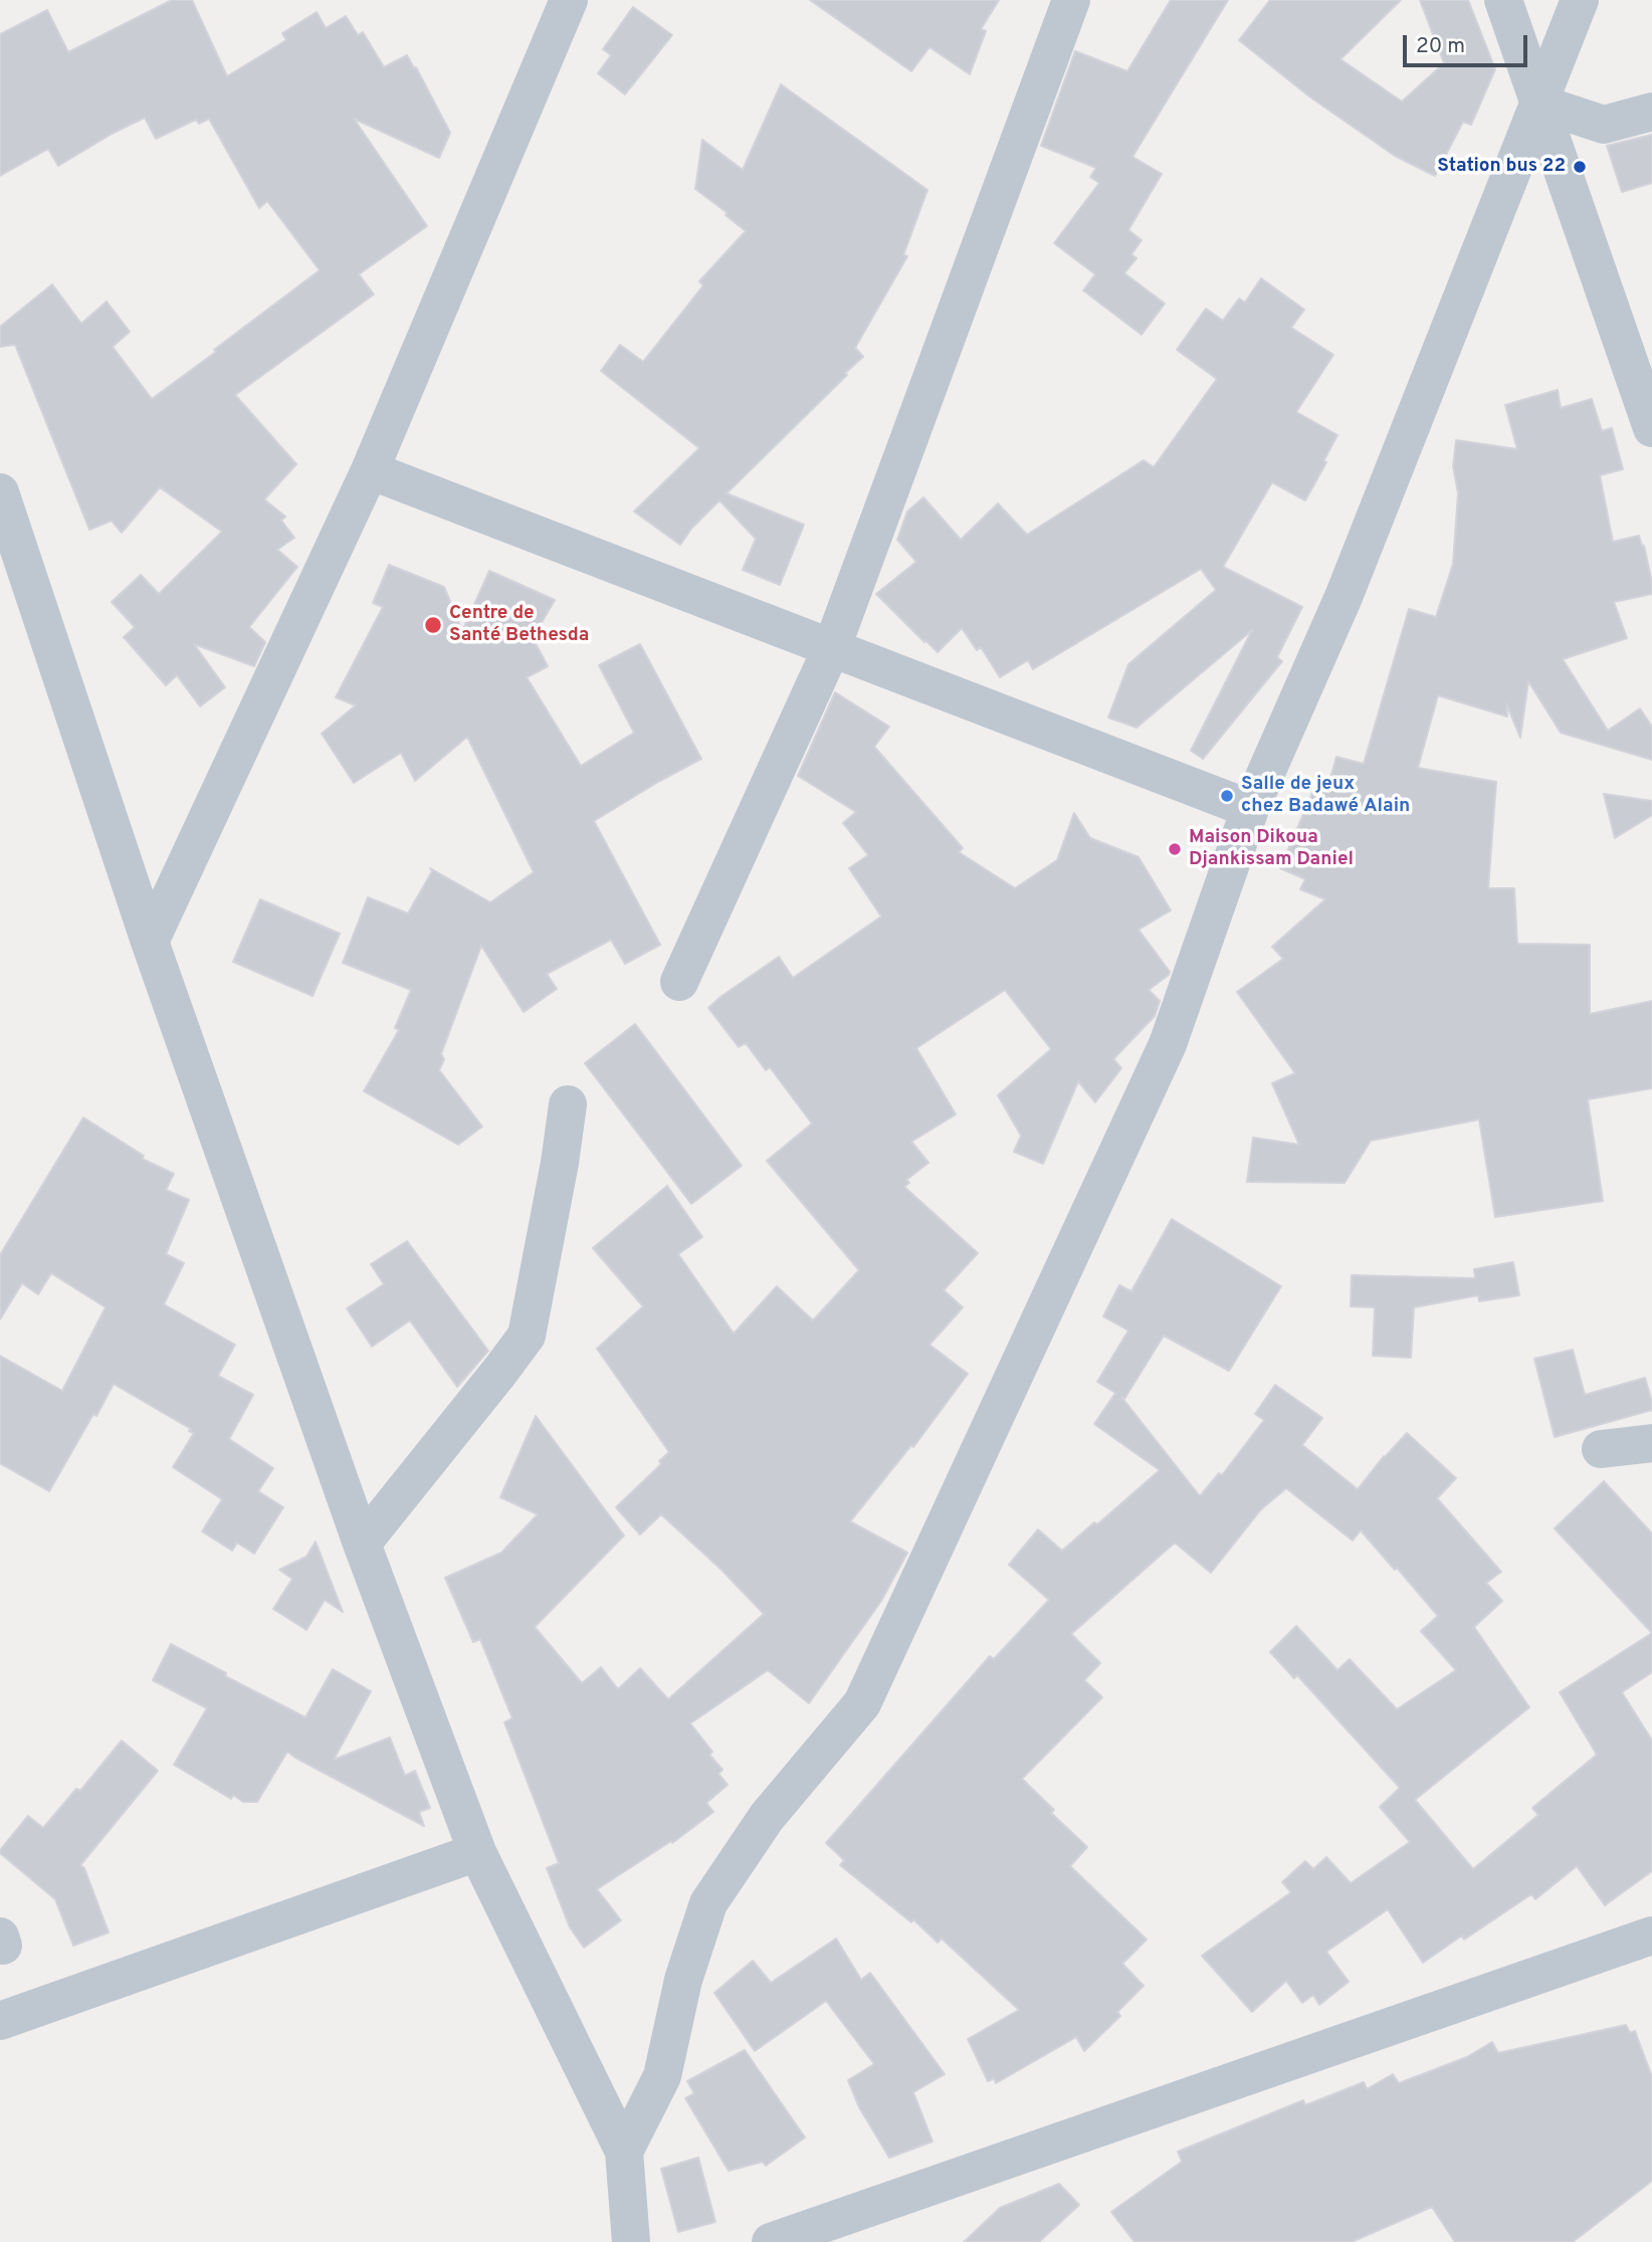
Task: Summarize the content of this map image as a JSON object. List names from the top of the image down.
{
  "places": [
    "Station bus 22",
    "Centre de Santé Bethesda",
    "Salle de jeux chez Badawé Alain",
    "Maison Dikoua Djankissam Daniel"
  ],
  "scale_bar": "20 m"
}
